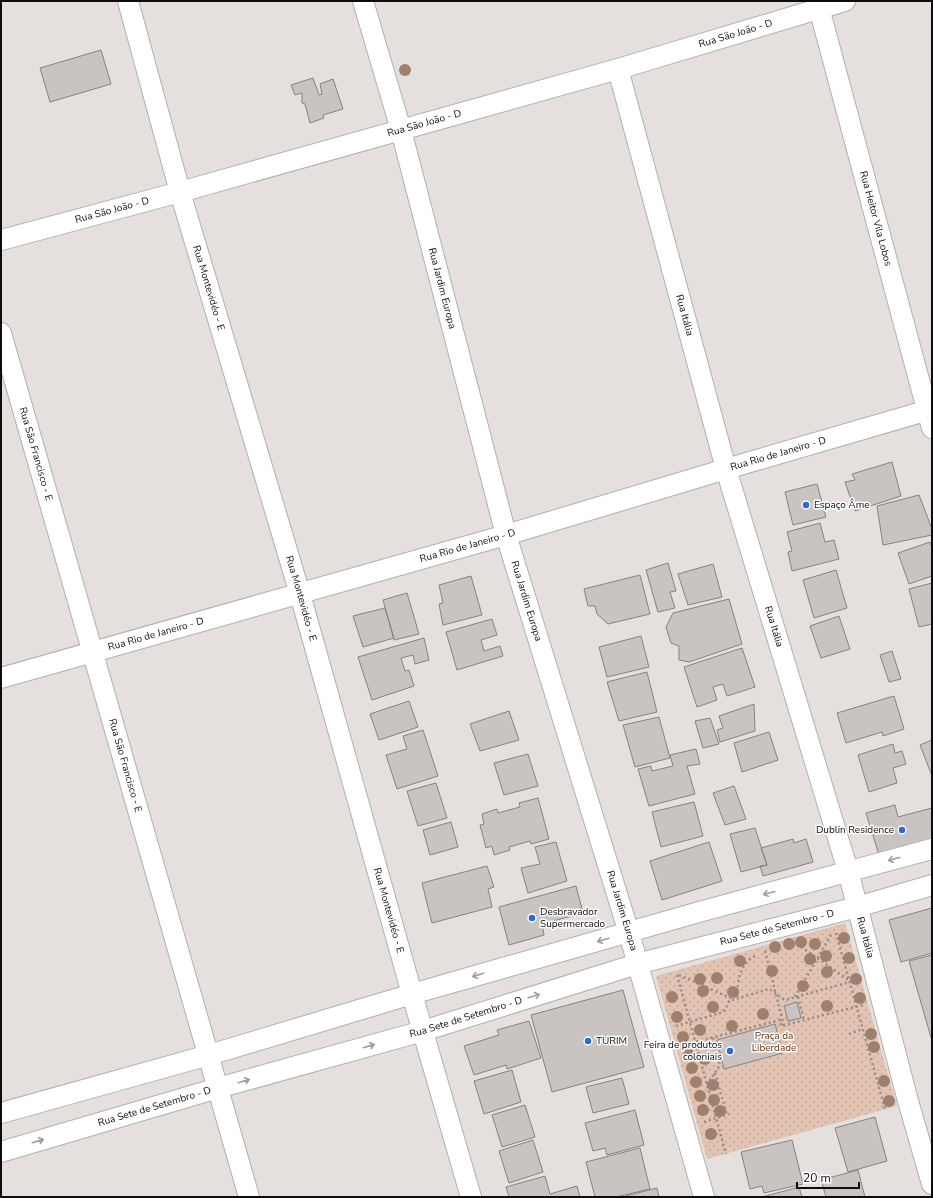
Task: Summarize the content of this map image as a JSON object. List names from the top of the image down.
{
  "streets": {
    "street": [
      "Rua São João - D",
      "Rua Heitor Vila Lobos",
      "Rua Montevidéo - E",
      "Rua Jardim Europa",
      "Rua Itália",
      "Rua São Francisco - E",
      "Rua Rio de Janeiro - D",
      "Rua Sete de Setembro - D"
    ]
  },
  "crossings": [
    ["Rua São João - D", "Rua Heitor Vila Lobos"],
    ["Rua São João - D", "Rua Montevidéo - E"],
    ["Rua São João - D", "Rua Jardim Europa"],
    ["Rua São João - D", "Rua Itália"],
    ["Rua Heitor Vila Lobos", "Rua Rio de Janeiro - D"],
    ["Rua Montevidéo - E", "Rua Rio de Janeiro - D"],
    ["Rua Montevidéo - E", "Rua Sete de Setembro - D"],
    ["Rua Jardim Europa", "Rua Rio de Janeiro - D"],
    ["Rua Jardim Europa", "Rua Sete de Setembro - D"],
    ["Rua Itália", "Rua Rio de Janeiro - D"],
    ["Rua Itália", "Rua Sete de Setembro - D"],
    ["Rua São Francisco - E", "Rua Rio de Janeiro - D"],
    ["Rua São Francisco - E", "Rua Sete de Setembro - D"]
  ],
  "parks": ["Praça da Liberdade"],
  "places": [
    "Espaço Âme",
    "Dublin Residence",
    "Desbravador Supermercado",
    "TURIM",
    "Feira de produtos coloniais"
  ],
  "scale_bar": "20 m"
}
